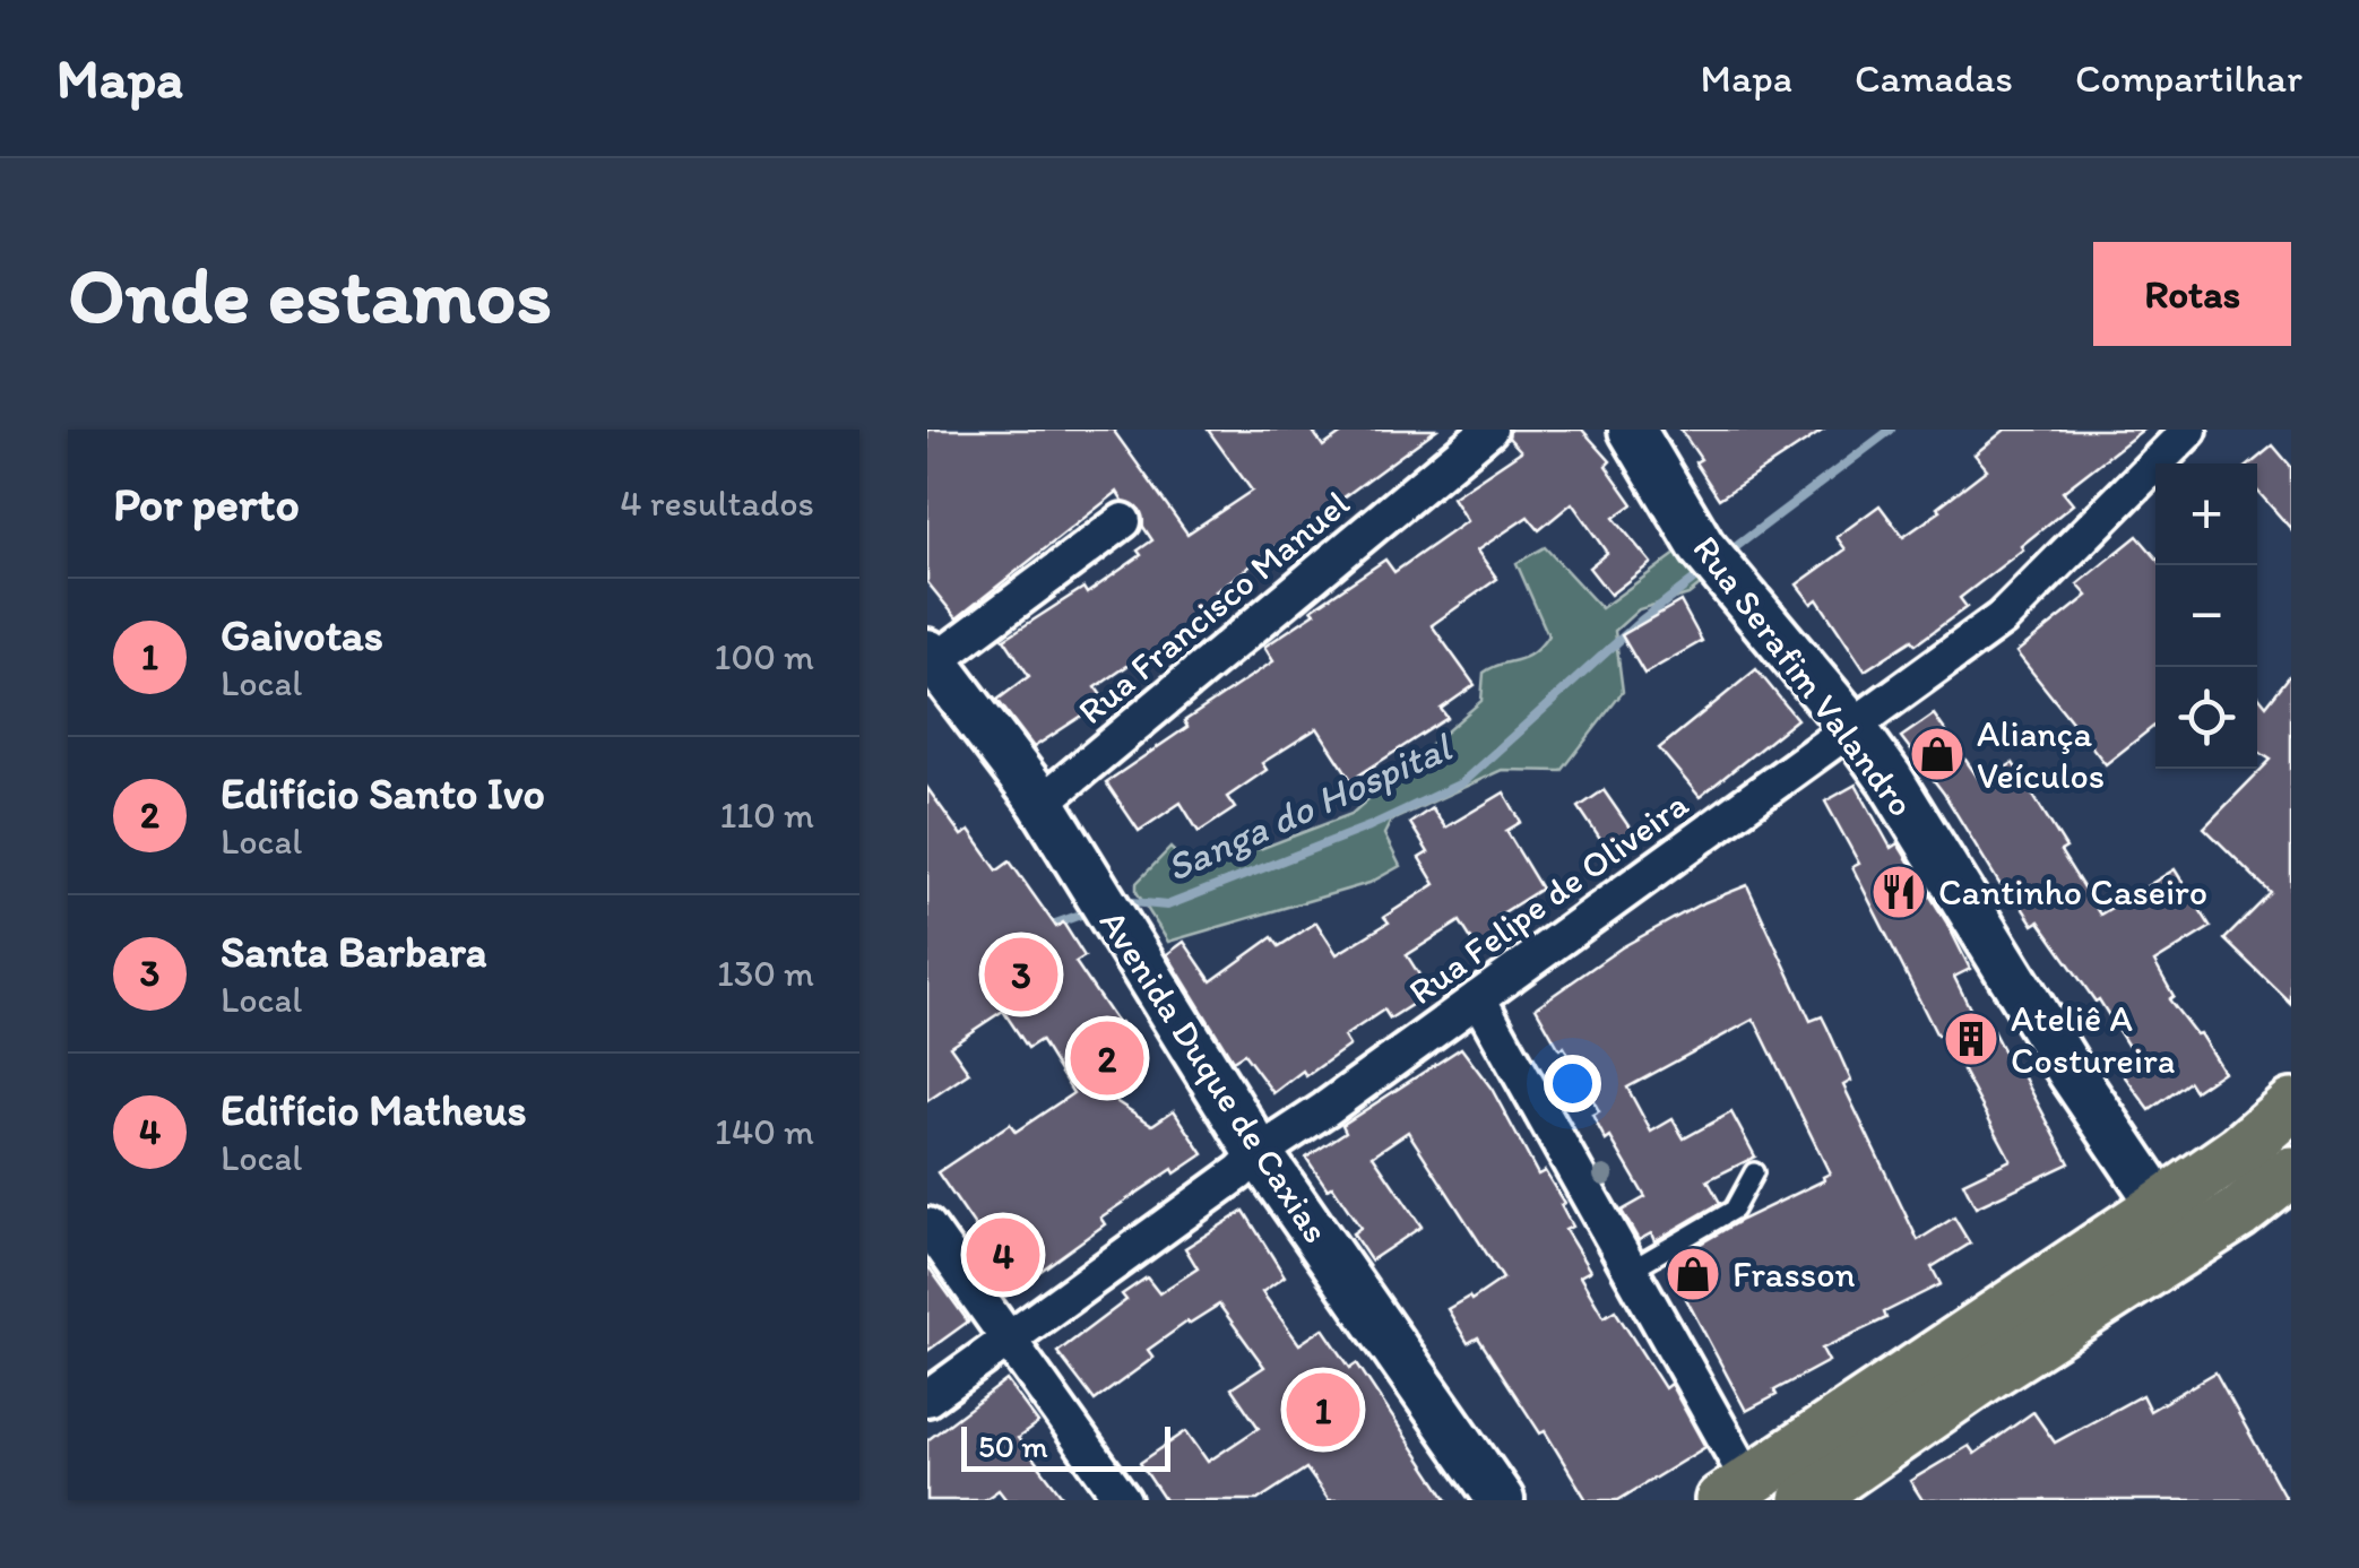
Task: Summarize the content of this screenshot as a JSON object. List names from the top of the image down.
{
  "streets": {
    "street": [
      "Rua Francisco Manuel",
      "Rua Serafim Valandro",
      "Rua Felipe de Oliveira",
      "Avenida Duque de Caxias"
    ]
  },
  "crossings": [
    ["Rua Francisco Manuel", "Avenida Duque de Caxias"],
    ["Rua Serafim Valandro", "Rua Felipe de Oliveira"],
    ["Rua Felipe de Oliveira", "Avenida Duque de Caxias"]
  ],
  "water": ["Sanga do Hospital"],
  "places": {
    "shop": ["Aliança Veículos", "Frasson"],
    "restaurant": ["Cantinho Caseiro"],
    "building": ["Ateliê A Costureira"]
  },
  "scale_bar": "50 m",
  "page": {
    "header": "Mapa",
    "nav": ["Mapa", "Camadas", "Compartilhar"],
    "buttons": "Rotas",
    "title": "Onde estamos",
    "heading": ["Por perto", "4 resultados"],
    "map_buttons": ["+", "−"],
    "list": [
      {
        "mark": "1",
        "name": "Gaivotas",
        "note": "Local",
        "value": "100 m"
      },
      {
        "mark": "2",
        "name": "Edifício Santo Ivo",
        "note": "Local",
        "value": "110 m"
      },
      {
        "mark": "3",
        "name": "Santa Barbara",
        "note": "Local",
        "value": "130 m"
      },
      {
        "mark": "4",
        "name": "Edifício Matheus",
        "note": "Local",
        "value": "140 m"
      }
    ],
    "pins": [
      "3",
      "2",
      "4",
      "1"
    ],
    "scale": "50 m"
  }
}
